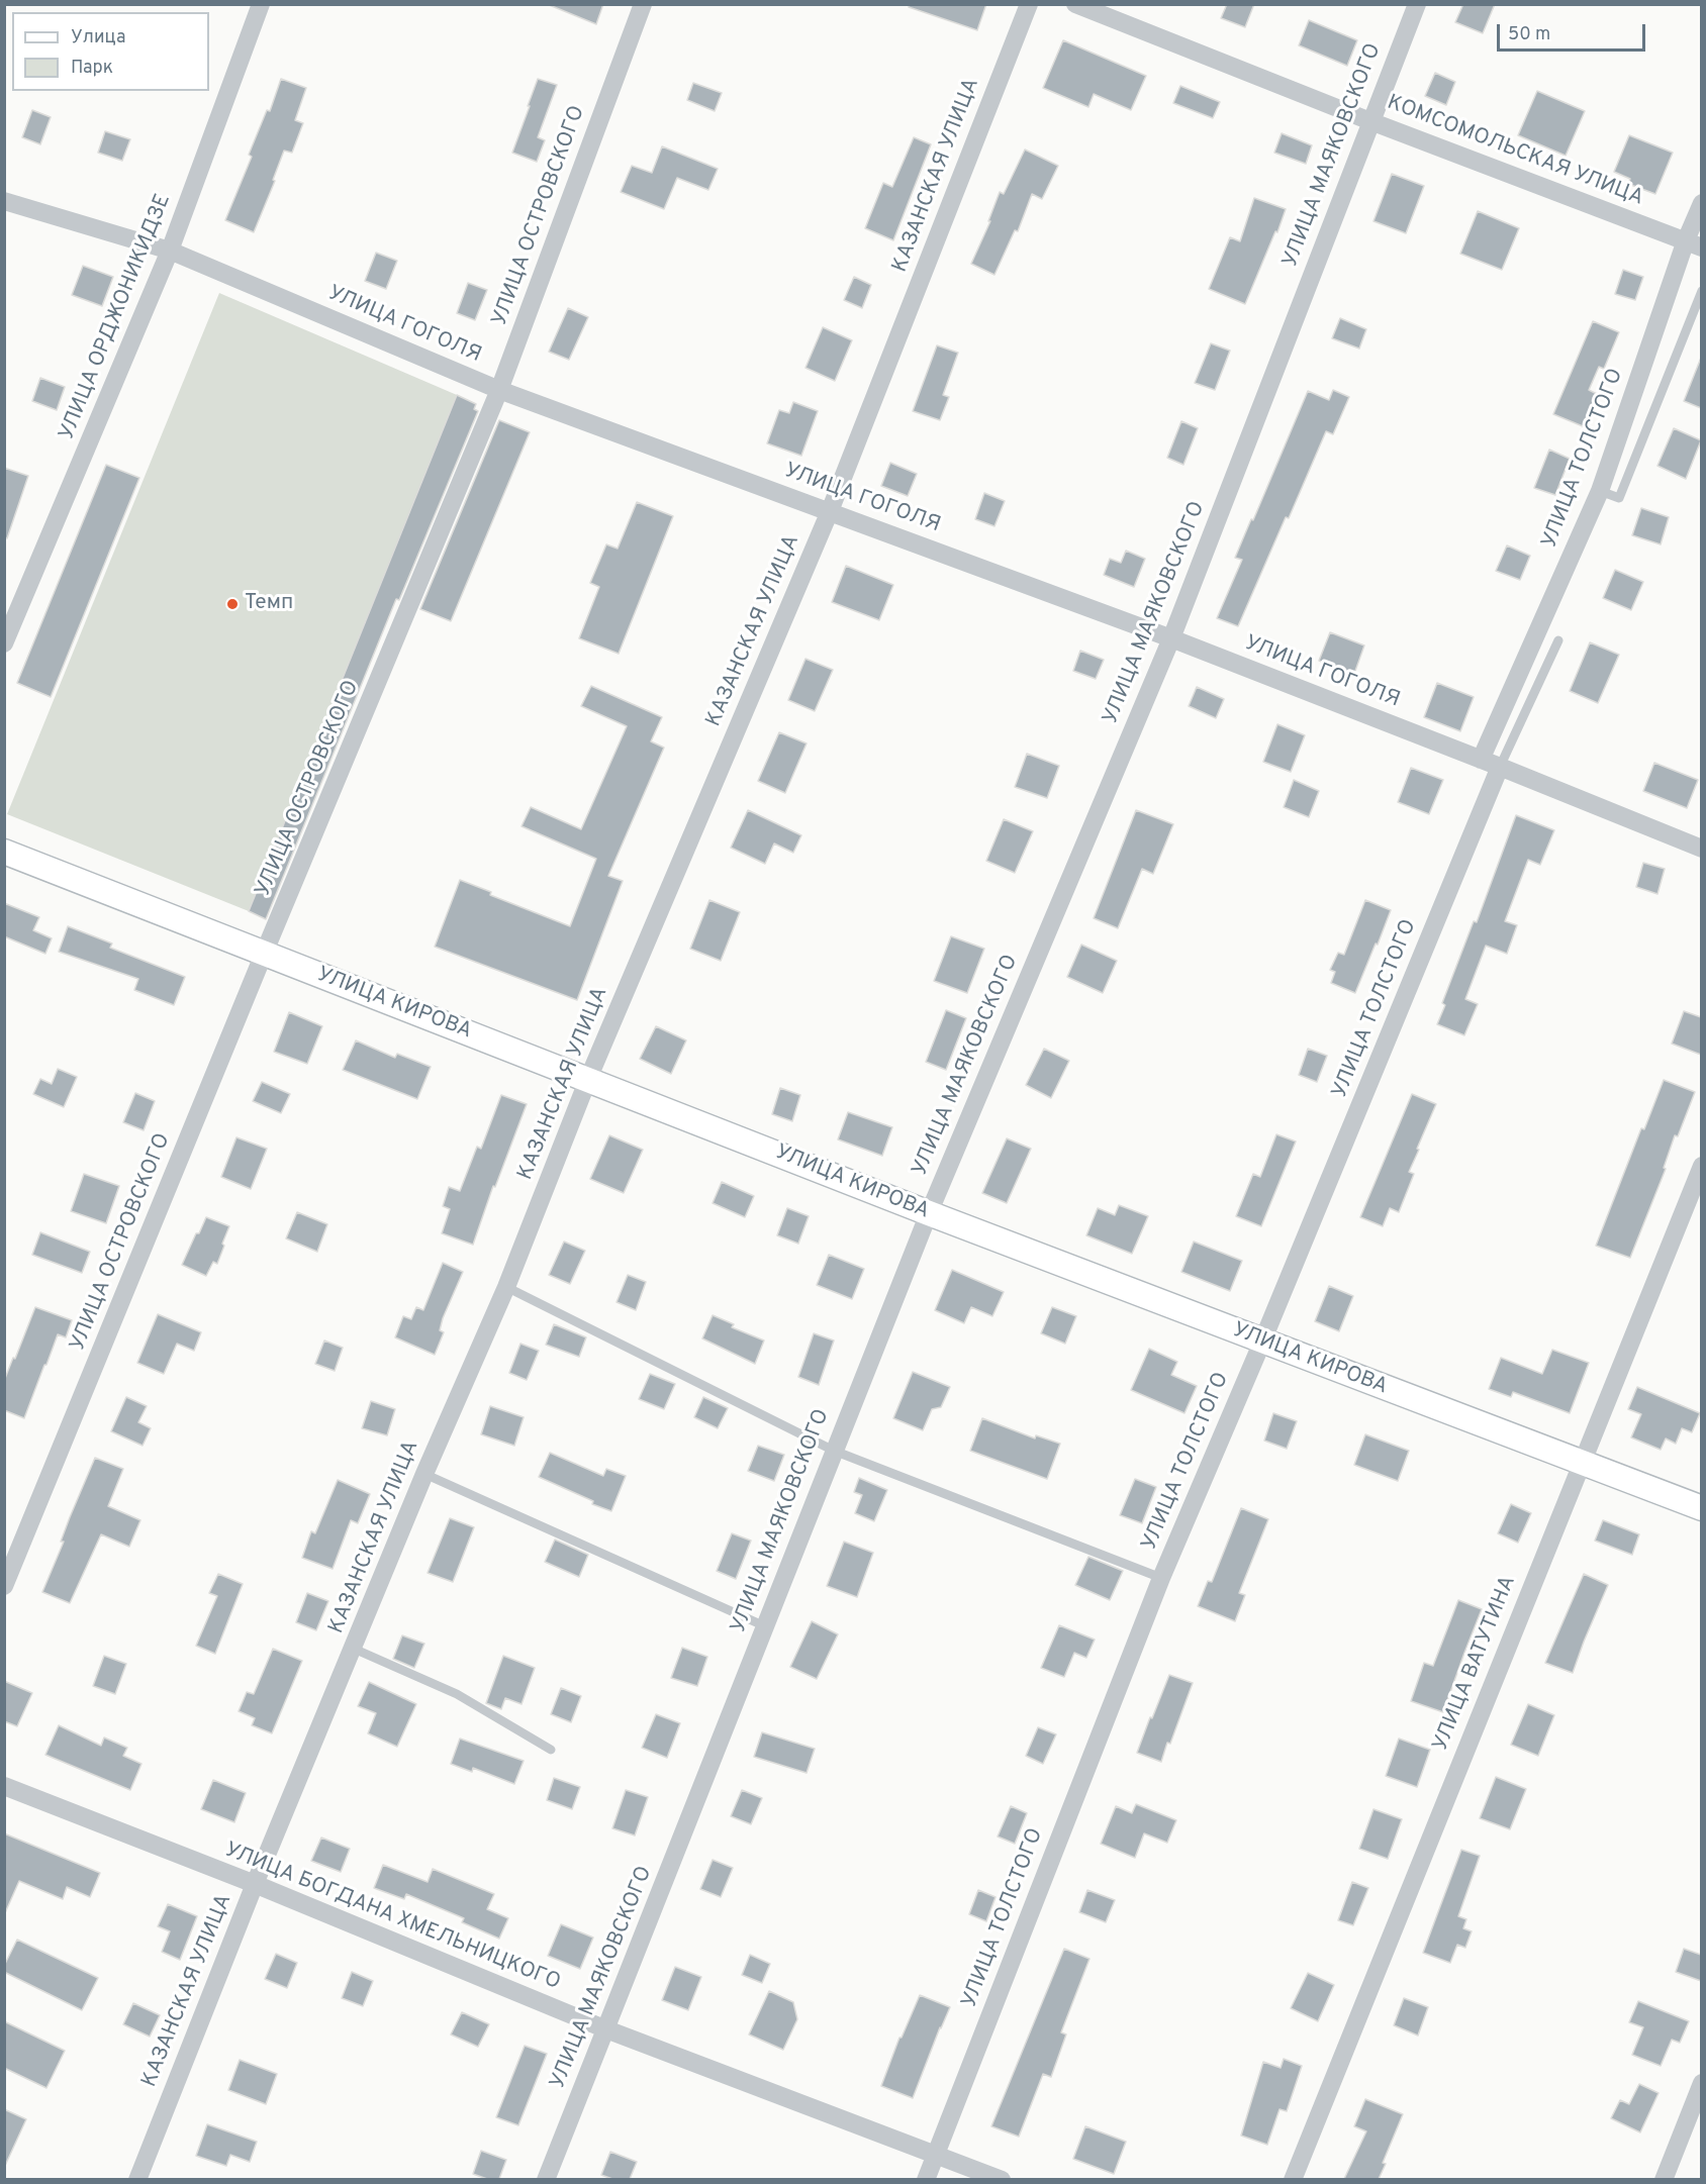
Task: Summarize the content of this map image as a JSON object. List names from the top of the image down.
{
  "streets": {
    "street": [
      "КОМСОМОЛЬСКАЯ УЛИЦА",
      "УЛИЦА МАЯКОВСКОГО",
      "КАЗАНСКАЯ УЛИЦА",
      "УЛИЦА ОСТРОВСКОГО",
      "УЛИЦА ОРДЖОНИКИДЗЕ",
      "УЛИЦА ГОГОЛЯ",
      "УЛИЦА ТОЛСТОГО",
      "УЛИЦА КИРОВА",
      "УЛИЦА ВАТУТИНА",
      "УЛИЦА БОГДАНА ХМЕЛЬНИЦКОГО"
    ]
  },
  "crossings": [
    ["КОМСОМОЛЬСКАЯ УЛИЦА", "УЛИЦА МАЯКОВСКОГО"],
    ["КОМСОМОЛЬСКАЯ УЛИЦА", "УЛИЦА ТОЛСТОГО"],
    ["УЛИЦА МАЯКОВСКОГО", "УЛИЦА ГОГОЛЯ"],
    ["УЛИЦА МАЯКОВСКОГО", "УЛИЦА КИРОВА"],
    ["УЛИЦА МАЯКОВСКОГО", "УЛИЦА БОГДАНА ХМЕЛЬНИЦКОГО"],
    ["КАЗАНСКАЯ УЛИЦА", "УЛИЦА ГОГОЛЯ"],
    ["КАЗАНСКАЯ УЛИЦА", "УЛИЦА КИРОВА"],
    ["КАЗАНСКАЯ УЛИЦА", "УЛИЦА БОГДАНА ХМЕЛЬНИЦКОГО"],
    ["УЛИЦА ОСТРОВСКОГО", "УЛИЦА ГОГОЛЯ"],
    ["УЛИЦА ОСТРОВСКОГО", "УЛИЦА КИРОВА"],
    ["УЛИЦА ОРДЖОНИКИДЗЕ", "УЛИЦА ГОГОЛЯ"],
    ["УЛИЦА ГОГОЛЯ", "УЛИЦА ТОЛСТОГО"],
    ["УЛИЦА ТОЛСТОГО", "УЛИЦА КИРОВА"],
    ["УЛИЦА ТОЛСТОГО", "УЛИЦА БОГДАНА ХМЕЛЬНИЦКОГО"],
    ["УЛИЦА КИРОВА", "УЛИЦА ВАТУТИНА"]
  ],
  "places": ["Темп"],
  "legend": ["Улица", "Парк"],
  "scale_bar": "50 m"
}
